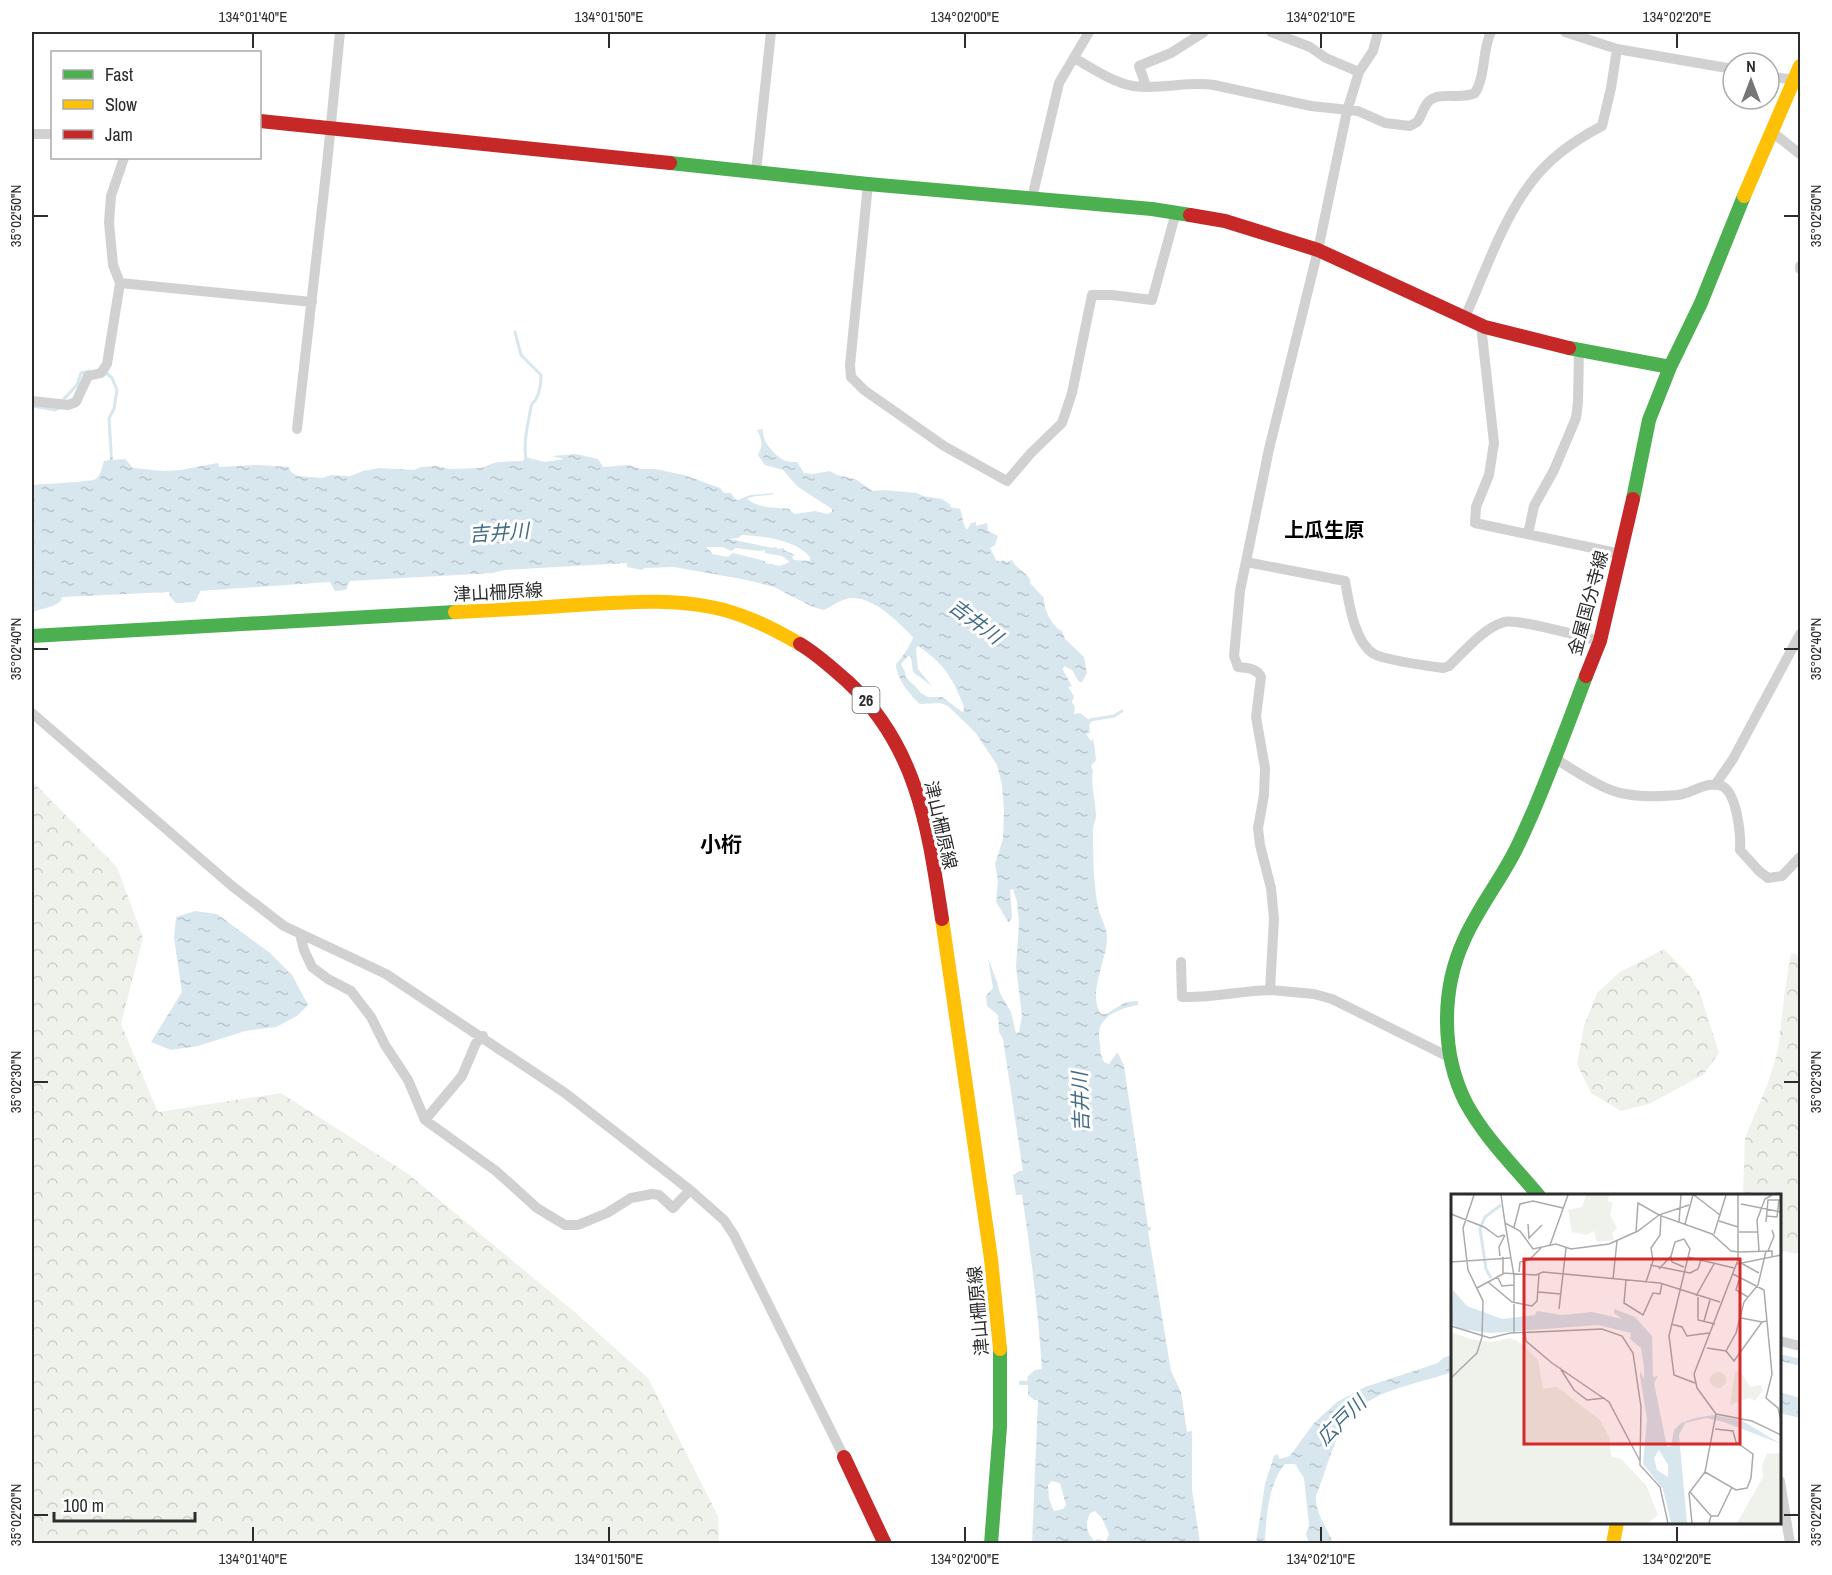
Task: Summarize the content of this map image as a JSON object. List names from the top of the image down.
{
  "streets": {
    "main road": ["津山柵原線", "金屋国分寺線", "26"]
  },
  "districts": ["上瓜生原", "小桁"],
  "water": ["吉井川", "広戸川"],
  "legend": ["Fast", "Slow", "Jam"],
  "scale_bar": "100 m",
  "north": "top",
  "coordinates": [
    "134°01'40\"E",
    "134°01'50\"E",
    "134°02'00\"E",
    "134°02'10\"E",
    "134°02'20\"E",
    "35°02'50\"N",
    "35°02'40\"N",
    "35°02'30\"N",
    "35°02'20\"N"
  ]
}
